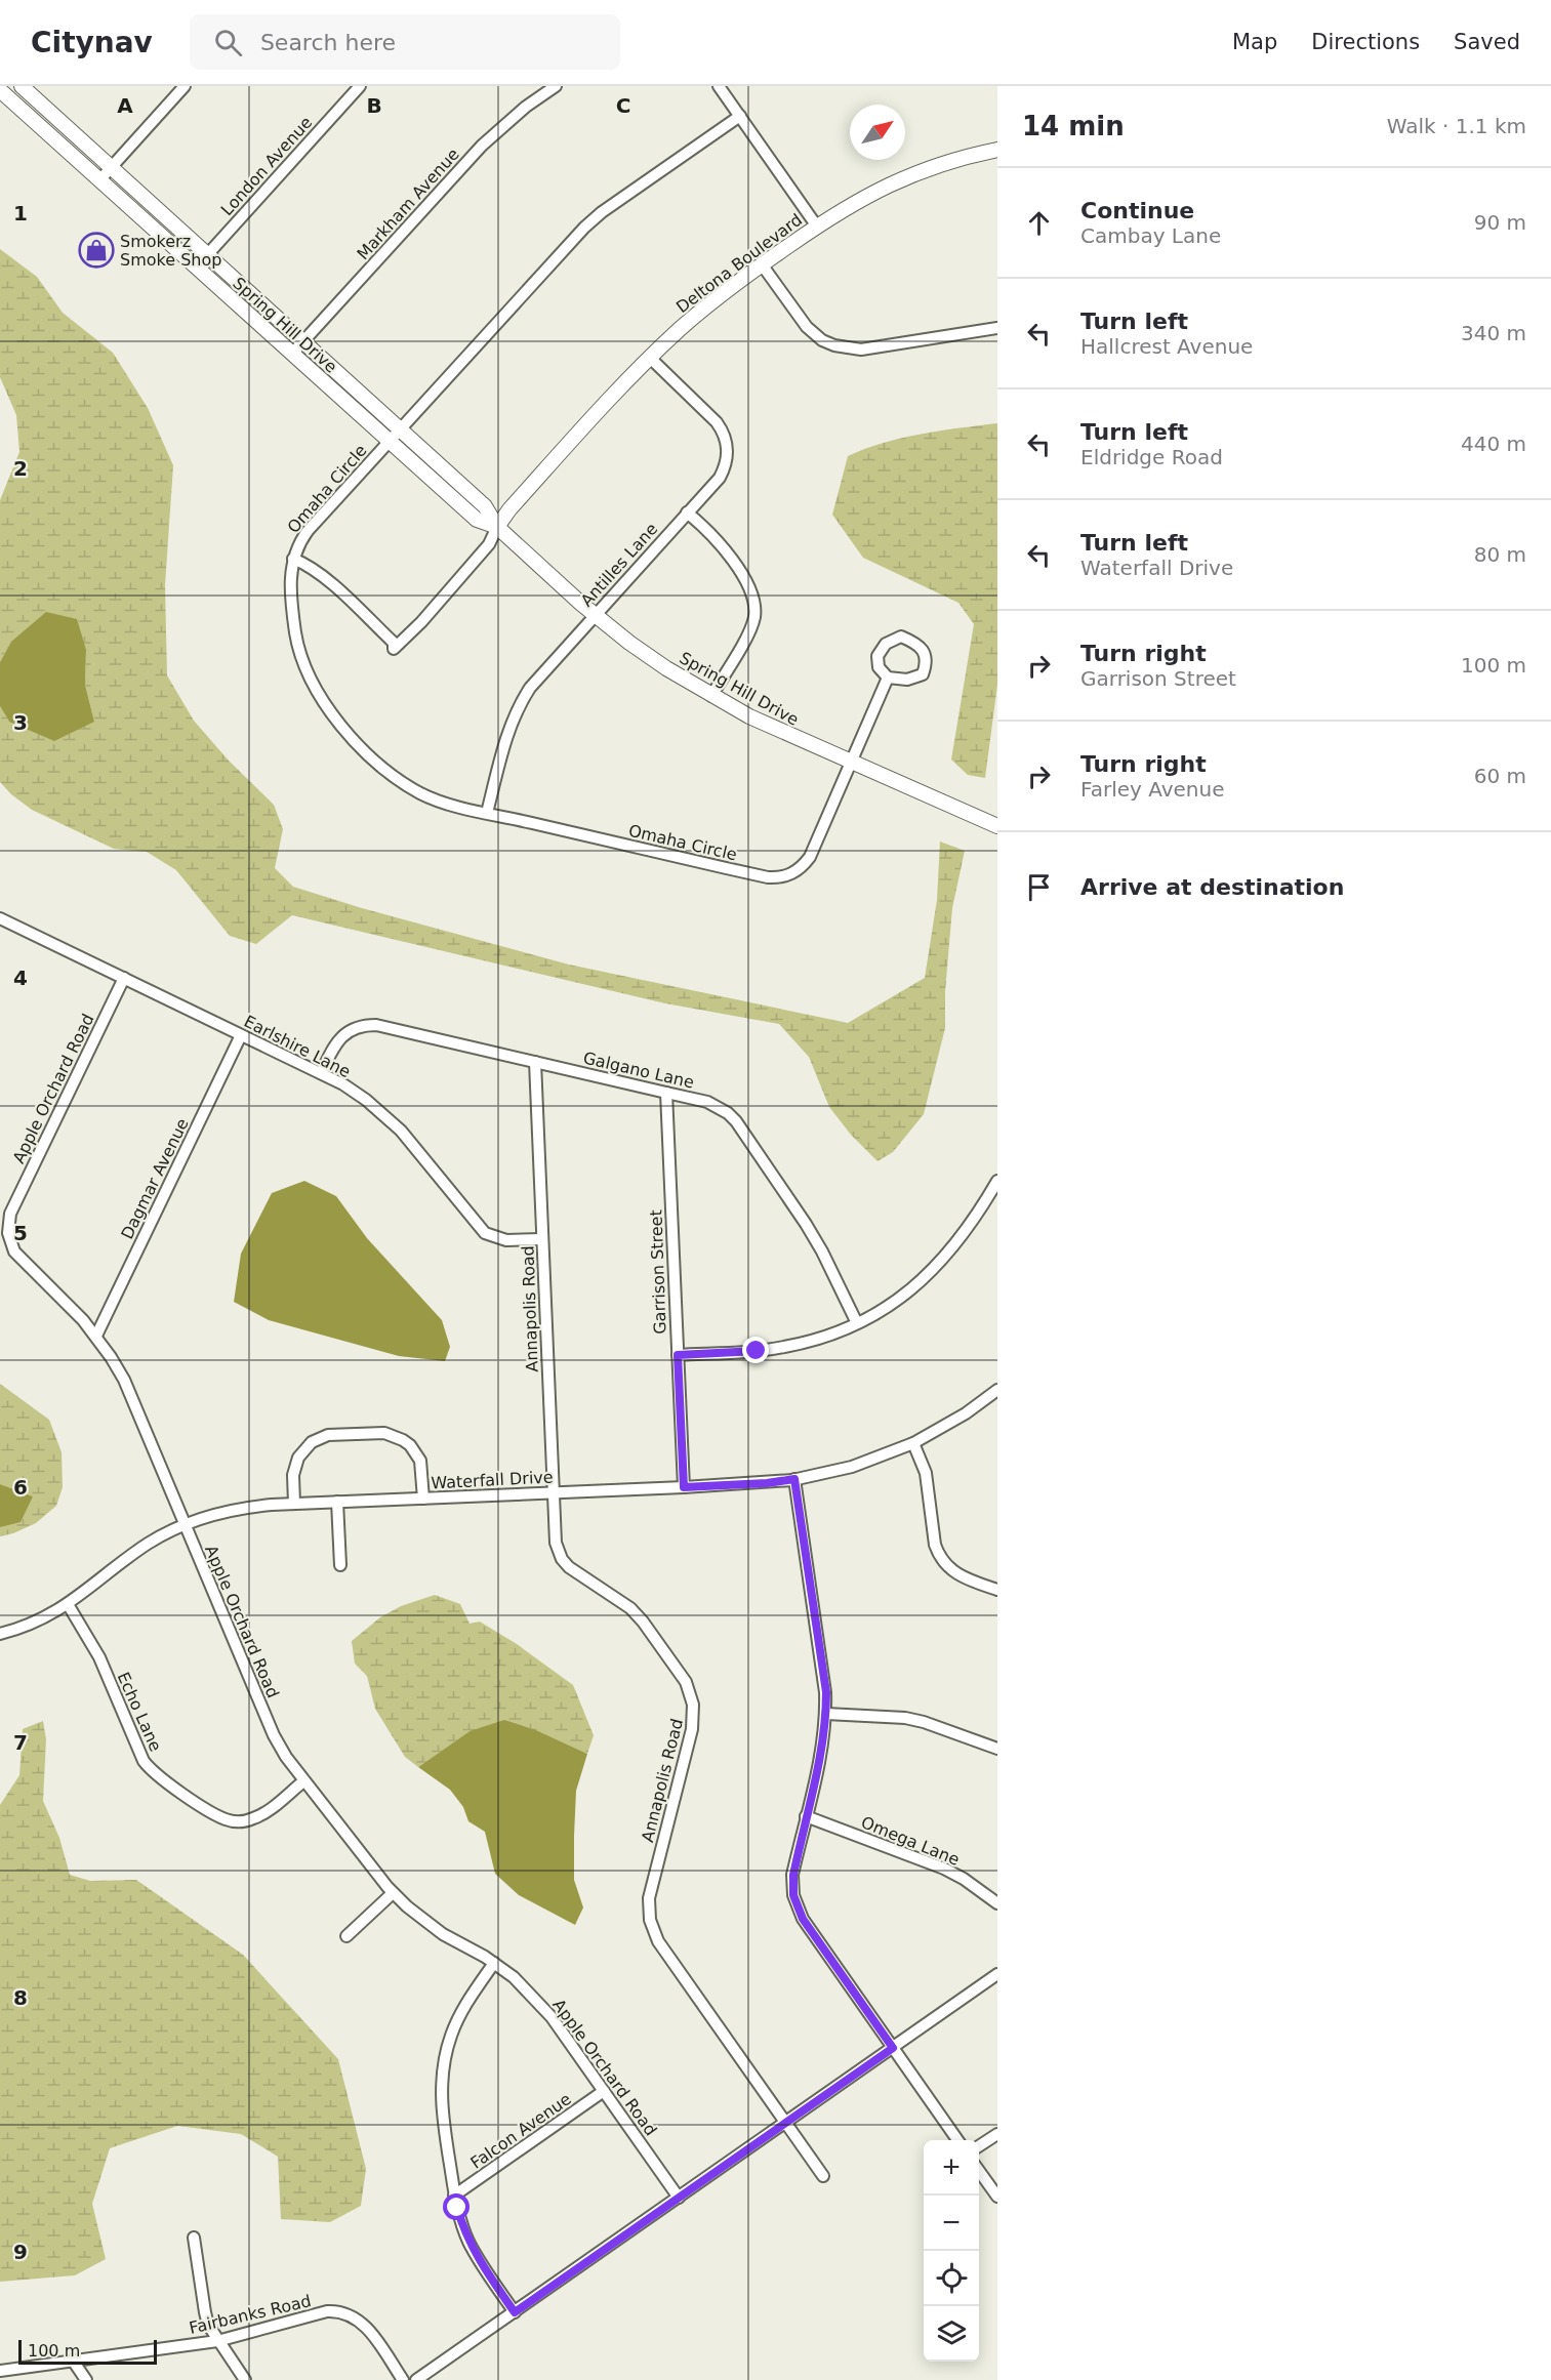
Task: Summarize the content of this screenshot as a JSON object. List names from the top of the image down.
{
  "streets": {
    "main road": ["Deltona Boulevard", "Spring Hill Drive"],
    "street": [
      "London Avenue",
      "Markham Avenue",
      "Omaha Circle",
      "Antilles Lane",
      "Earlshire Lane",
      "Galgano Lane",
      "Apple Orchard Road",
      "Dagmar Avenue",
      "Garrison Street",
      "Annapolis Road",
      "Waterfall Drive",
      "Echo Lane",
      "Omega Lane",
      "Falcon Avenue",
      "Fairbanks Road"
    ]
  },
  "crossings": [
    ["London Avenue", "Spring Hill Drive"],
    ["Markham Avenue", "Spring Hill Drive"],
    ["Deltona Boulevard", "Spring Hill Drive"],
    ["Deltona Boulevard", "Antilles Lane"],
    ["Spring Hill Drive", "Omaha Circle"],
    ["Spring Hill Drive", "Antilles Lane"],
    ["Omaha Circle", "Antilles Lane"],
    ["Earlshire Lane", "Galgano Lane"],
    ["Earlshire Lane", "Apple Orchard Road"],
    ["Earlshire Lane", "Dagmar Avenue"],
    ["Earlshire Lane", "Annapolis Road"],
    ["Galgano Lane", "Garrison Street"],
    ["Galgano Lane", "Annapolis Road"],
    ["Apple Orchard Road", "Dagmar Avenue"],
    ["Apple Orchard Road", "Waterfall Drive"],
    ["Apple Orchard Road", "Echo Lane"],
    ["Apple Orchard Road", "Falcon Avenue"],
    ["Garrison Street", "Waterfall Drive"],
    ["Annapolis Road", "Waterfall Drive"],
    ["Waterfall Drive", "Echo Lane"]
  ],
  "places": {
    "shop": ["Smokerz Smoke Shop"]
  },
  "scale_bar": "100 m",
  "north": "top right",
  "page": {
    "header": "Citynav",
    "search": "Search here",
    "nav": ["Map", "Directions", "Saved"],
    "heading": ["14 min", "Walk · 1.1 km"],
    "list": [
      ["Continue", "Cambay Lane", "90 m"],
      ["Turn left", "Hallcrest Avenue", "340 m"],
      ["Turn left", "Eldridge Road", "440 m"],
      ["Turn left", "Waterfall Drive", "80 m"],
      ["Turn right", "Garrison Street", "100 m"],
      ["Turn right", "Farley Avenue", "60 m"],
      "Arrive at destination"
    ],
    "map_buttons": ["+", "−"],
    "scale": "100 m"
  },
  "grid": {
    "columns": ["A", "B", "C"],
    "rows": [
      "1",
      "2",
      "3",
      "4",
      "5",
      "6",
      "7",
      "8",
      "9"
    ]
  }
}
